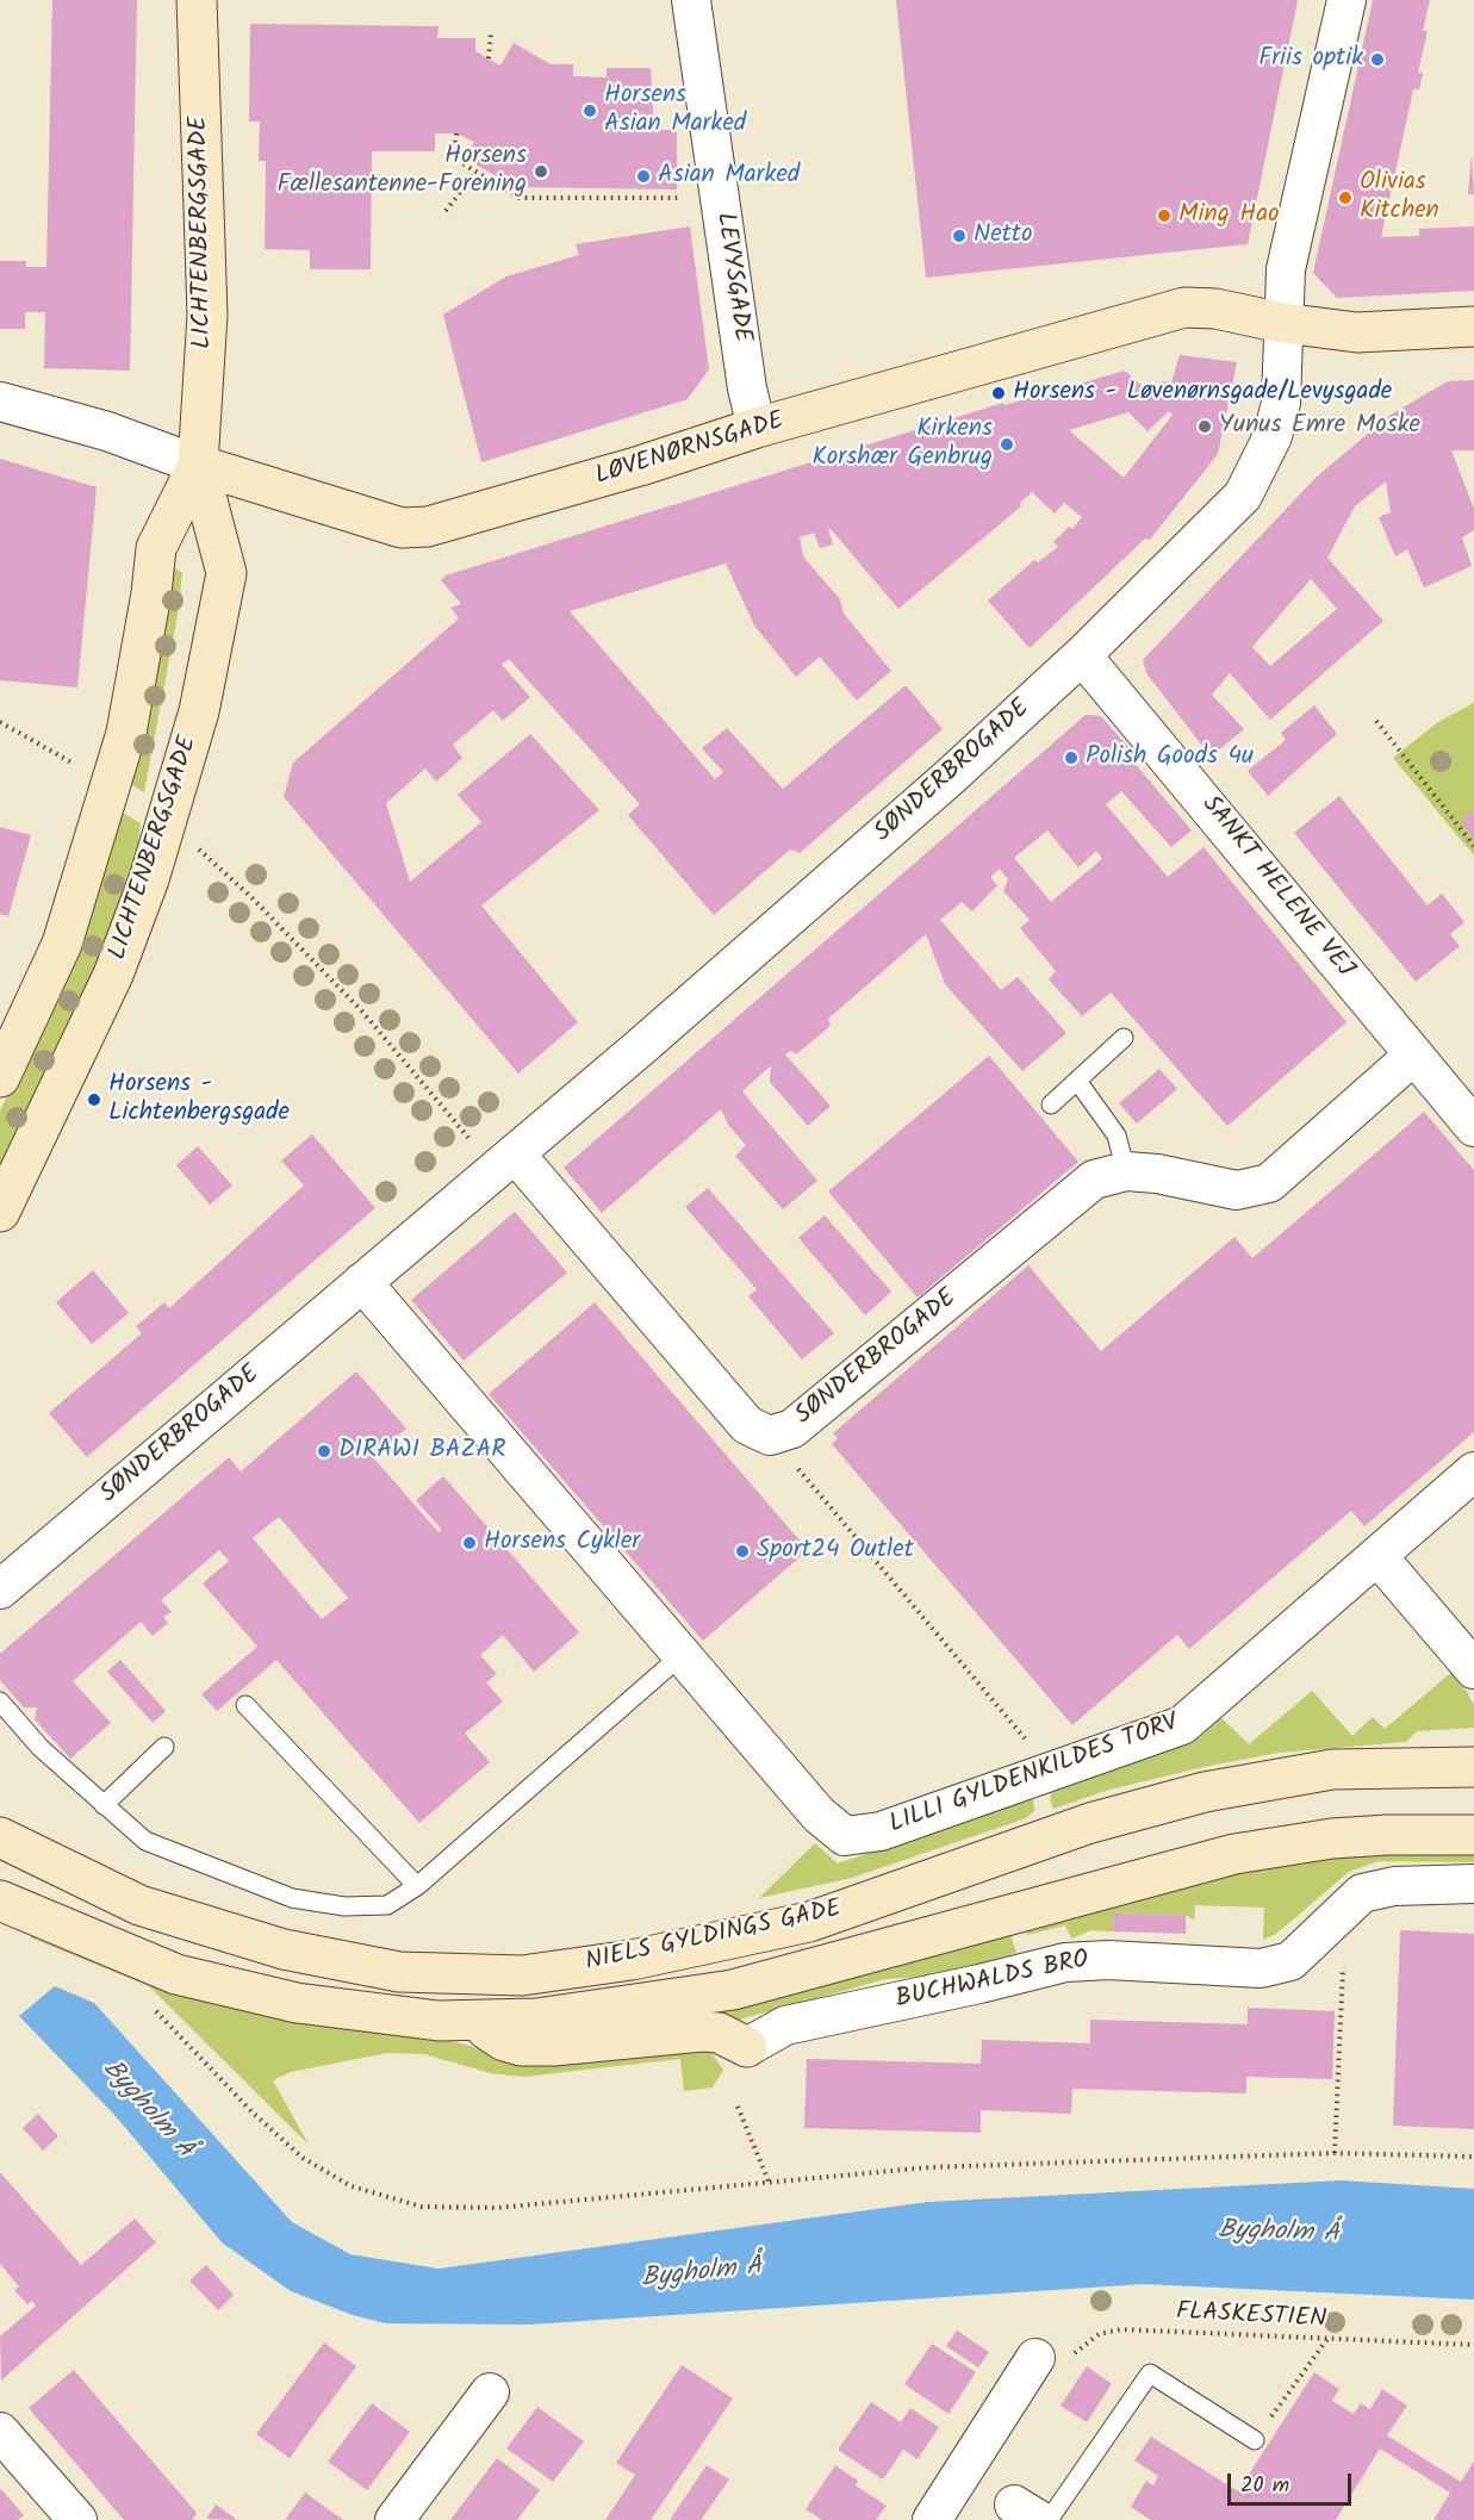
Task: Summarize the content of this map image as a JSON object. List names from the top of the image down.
{
  "streets": {
    "street": [
      "LICHTENBERGSGADE",
      "LEVYSGADE",
      "LØVENØRNSGADE",
      "SØNDERBROGADE",
      "SANKT HELENE VEJ",
      "LILLI GYLDENKILDES TORV",
      "NIELS GYLDINGS GADE",
      "BUCHWALDS BRO"
    ],
    "path": ["FLASKESTIEN"]
  },
  "crossings": [
    ["LICHTENBERGSGADE", "LØVENØRNSGADE"],
    ["LEVYSGADE", "LØVENØRNSGADE"],
    ["LØVENØRNSGADE", "SØNDERBROGADE"],
    ["SØNDERBROGADE", "SANKT HELENE VEJ"]
  ],
  "water": ["Bygholm Å"],
  "places": [
    "Friis optik",
    "Horsens Asian Marked",
    "Horsens Fællesantenne-Forening",
    "Asian Marked",
    "Olivias Kitchen",
    "Ming Hao",
    "Netto",
    "Horsens - Løvenørnsgade/Levysgade",
    "Yunus Emre Moske",
    "Kirkens Korshær Genbrug",
    "Polish Goods 4u",
    "Horsens - Lichtenbergsgade",
    "DIRAWI BAZAR",
    "Horsens Cykler",
    "Sport24 Outlet"
  ],
  "scale_bar": "20 m"
}
